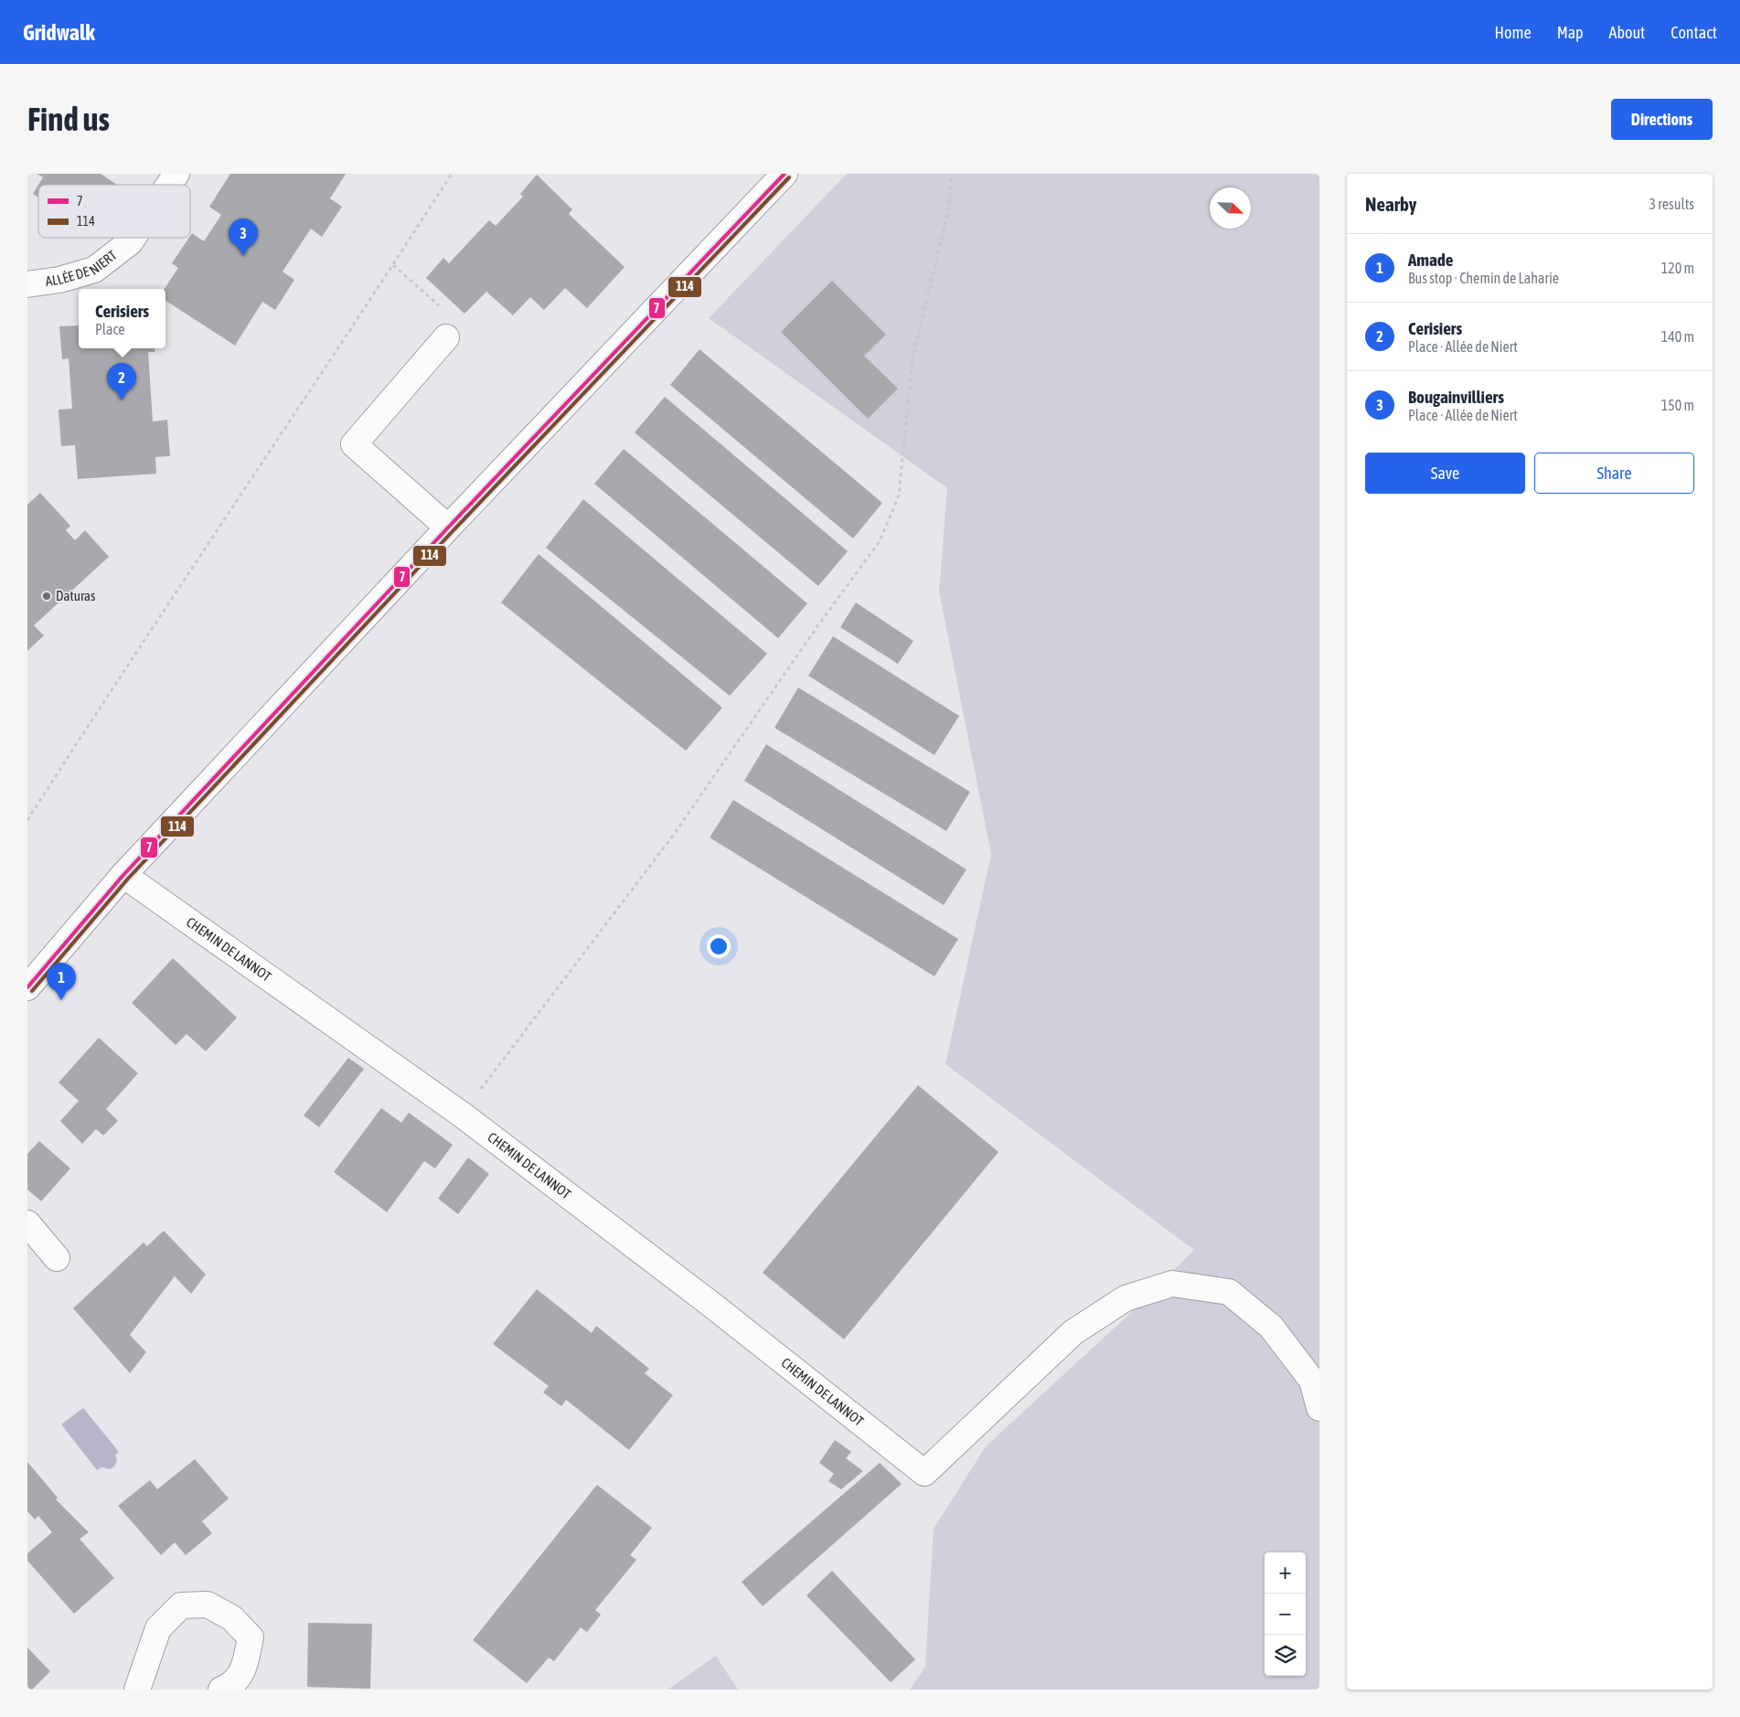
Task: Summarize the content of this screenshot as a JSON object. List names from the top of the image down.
{
  "streets": {
    "street": ["ALLÉE DE NIERT", "CHEMIN DE LANNOT"]
  },
  "places": ["Daturas"],
  "lines": ["transit line 7", "transit line 114"],
  "legend": ["7", "114"],
  "north": "bottom right",
  "page": {
    "header": "Gridwalk",
    "nav": [
      "Home",
      "Map",
      "About",
      "Contact"
    ],
    "buttons": [
      "Directions",
      ["Save", "Share"]
    ],
    "title": "Find us",
    "heading": ["Nearby", "3 results"],
    "pins": ["3", "2", "1"],
    "list": [
      {
        "mark": "1",
        "name": "Amade",
        "note": "Bus stop · Chemin de Laharie",
        "value": "120 m"
      },
      {
        "mark": "2",
        "name": "Cerisiers",
        "note": "Place · Allée de Niert",
        "value": "140 m"
      },
      {
        "mark": "3",
        "name": "Bougainvilliers",
        "note": "Place · Allée de Niert",
        "value": "150 m"
      }
    ],
    "popup": ["Cerisiers", "Place"],
    "map_buttons": ["+", "−"]
  }
}
